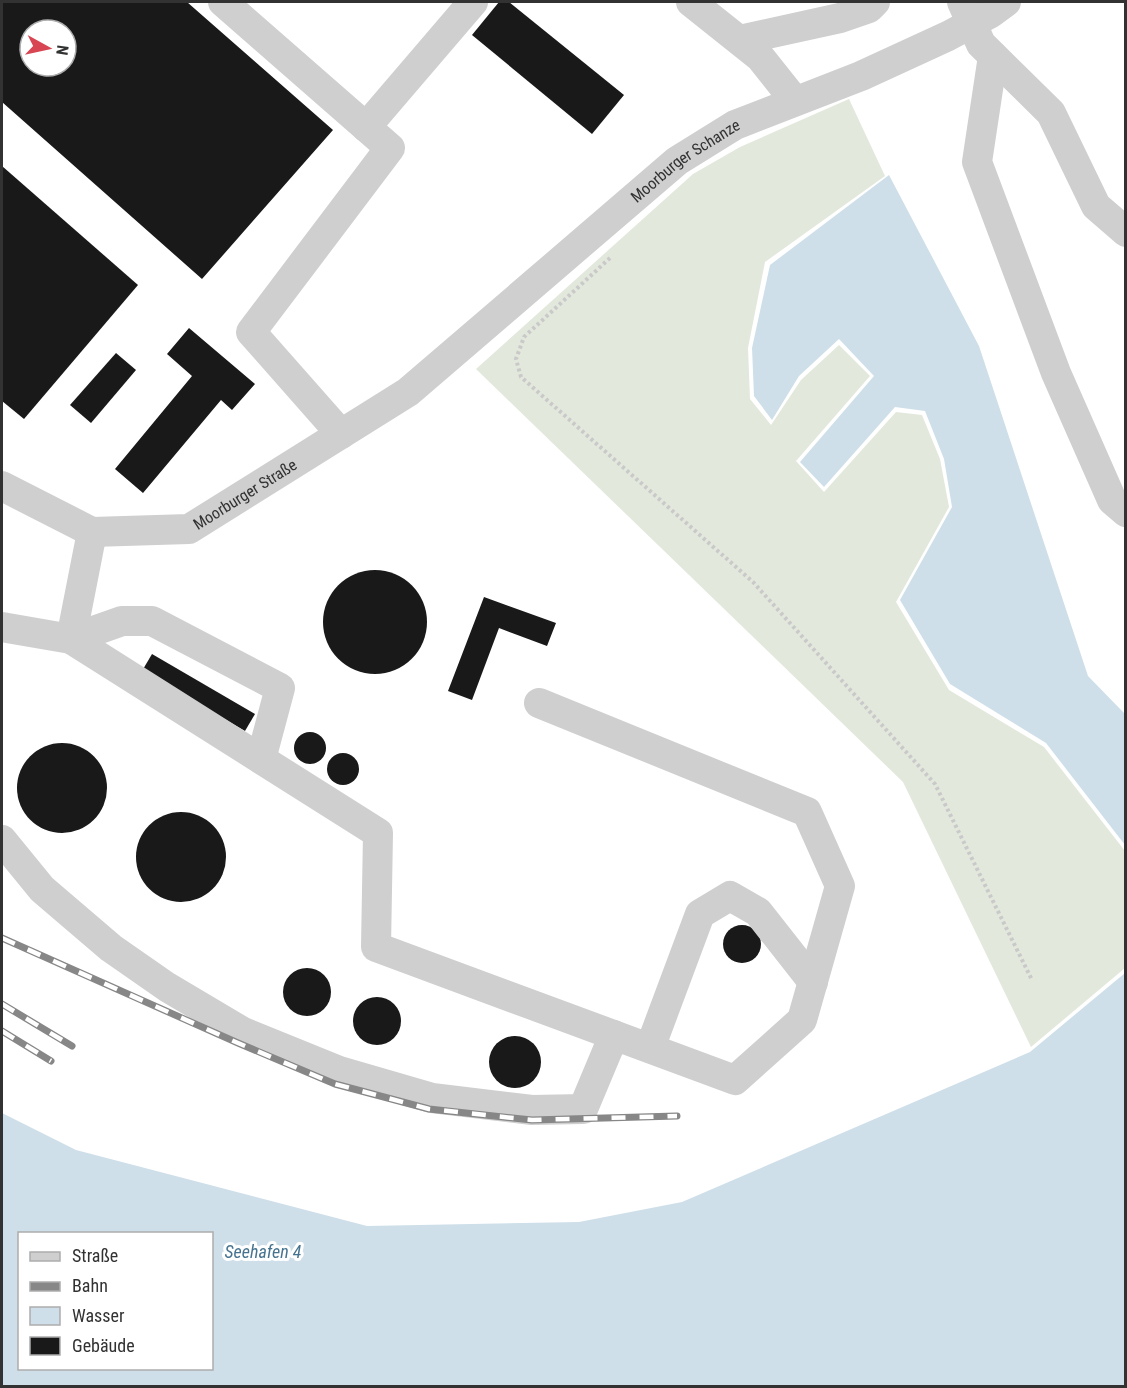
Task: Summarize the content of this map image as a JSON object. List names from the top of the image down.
{
  "streets": {
    "street": ["Moorburger Schanze", "Moorburger Straße"]
  },
  "crossings": [
    ["Moorburger Schanze", "Moorburger Straße"]
  ],
  "water": ["Seehafen 4"],
  "legend": [
    "Straße",
    "Bahn",
    "Wasser",
    "Gebäude"
  ],
  "north": "right"
}
